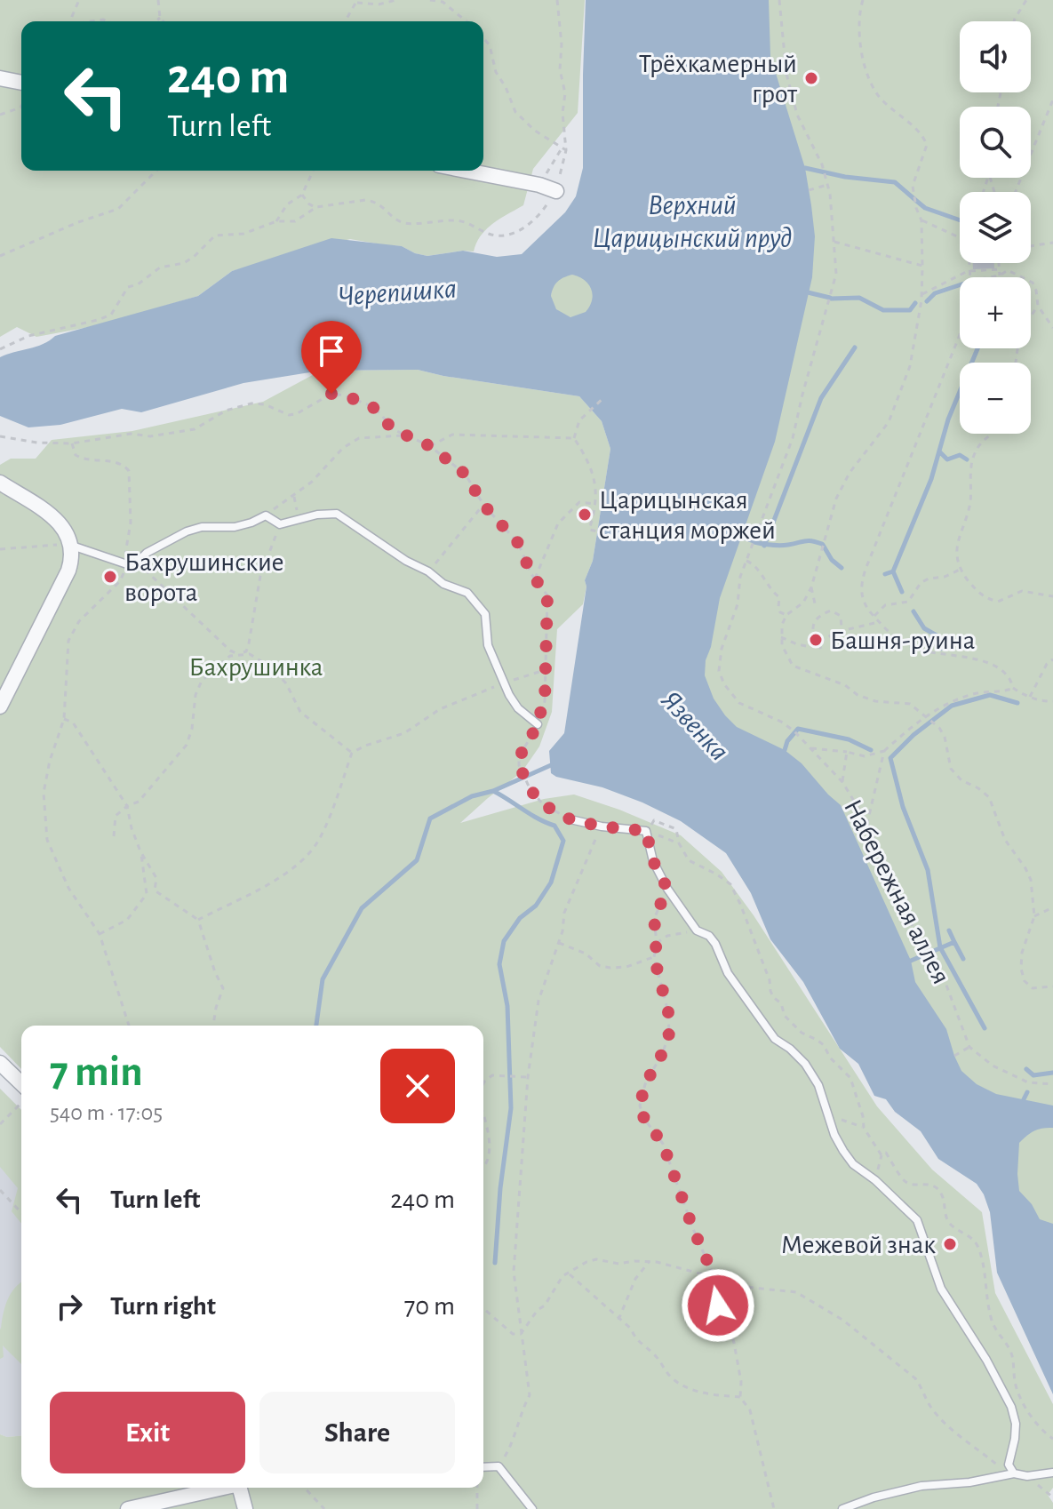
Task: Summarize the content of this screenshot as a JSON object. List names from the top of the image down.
{
  "streets": {
    "path": ["Набережная аллея"]
  },
  "water": ["Верхний Царицынский пруд", "Черепишка", "Язвенка"],
  "parks": ["Бахрушинка"],
  "places": [
    "Трёхкамерный грот",
    "Царицынская станция моржей",
    "Бахрушинские ворота",
    "Башня-руина",
    "Межевой знак"
  ],
  "page": {
    "map_buttons": ["+", "−"],
    "turn": ["240 m", "Turn left"],
    "heading": ["7 min", "540 m · 17:05"],
    "list": [
      {
        "name": "Turn left",
        "value": "240 m"
      },
      {
        "name": "Turn right",
        "value": "70 m"
      }
    ],
    "buttons": ["Exit", "Share"]
  }
}
